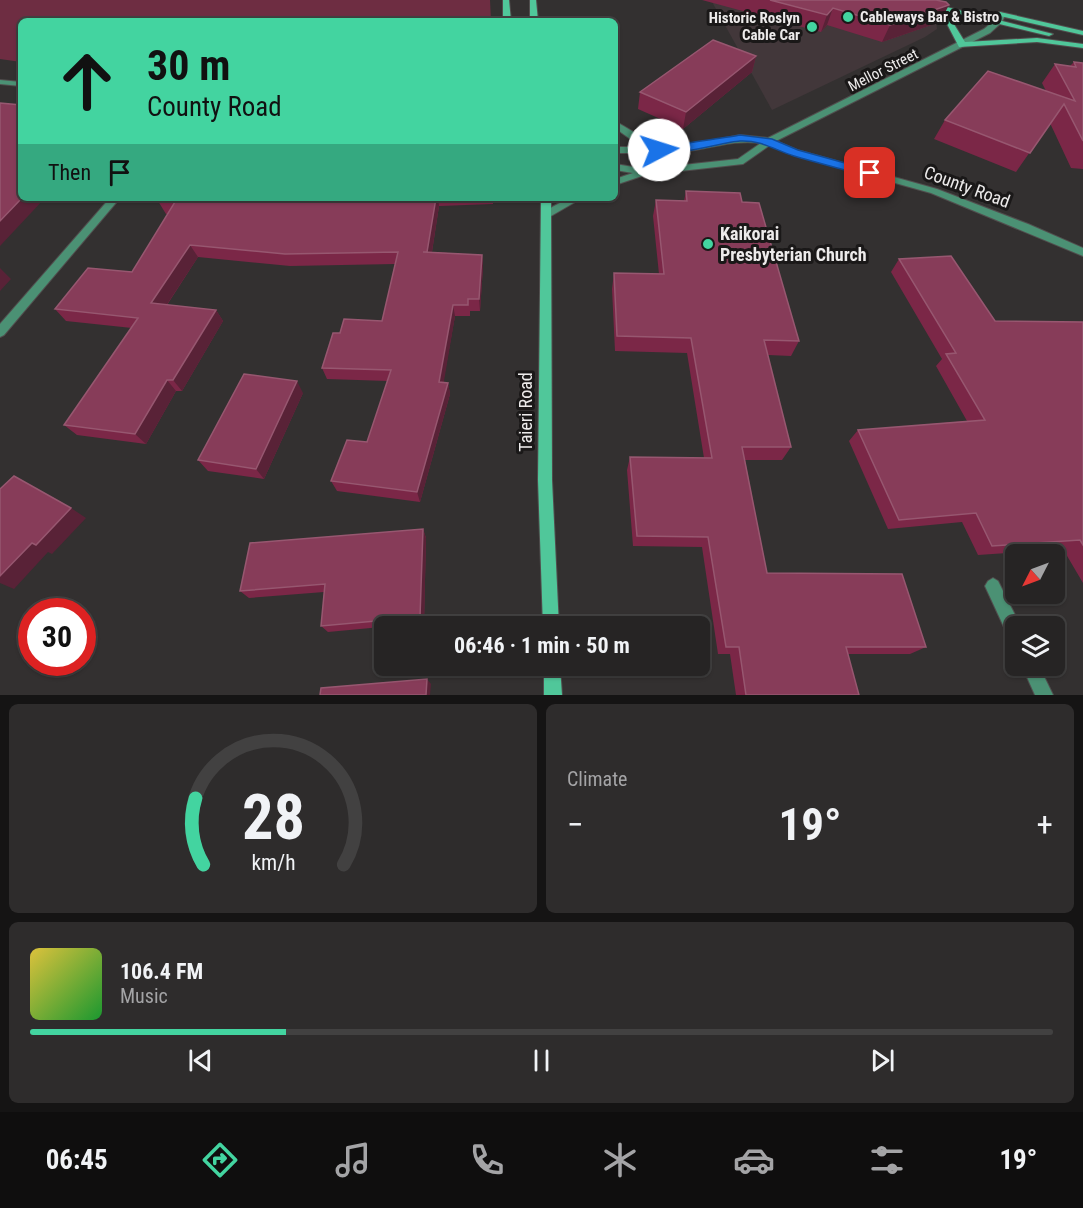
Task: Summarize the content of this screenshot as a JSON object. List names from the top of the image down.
{
  "streets": {
    "main road": ["Taieri Road"],
    "street": ["Mellor Street", "County Road"]
  },
  "crossings": [
    ["Mellor Street", "County Road"]
  ],
  "places": ["Cableways Bar & Bistro", "Historic Roslyn Cable Car", "Kaikorai Presbyterian Church"],
  "north": "bottom left",
  "page": {
    "turn": ["30 m", "County Road"],
    "then": "Then",
    "limit": "30",
    "trip": "06:46 · 1 min · 50 m",
    "tile": "Climate",
    "heat": ["−", "19°", "+"],
    "song": ["106.4 FM", "Music"],
    "tabs": ["06:45", "19°"],
    "gauge": ["28", "km/h"]
  }
}
